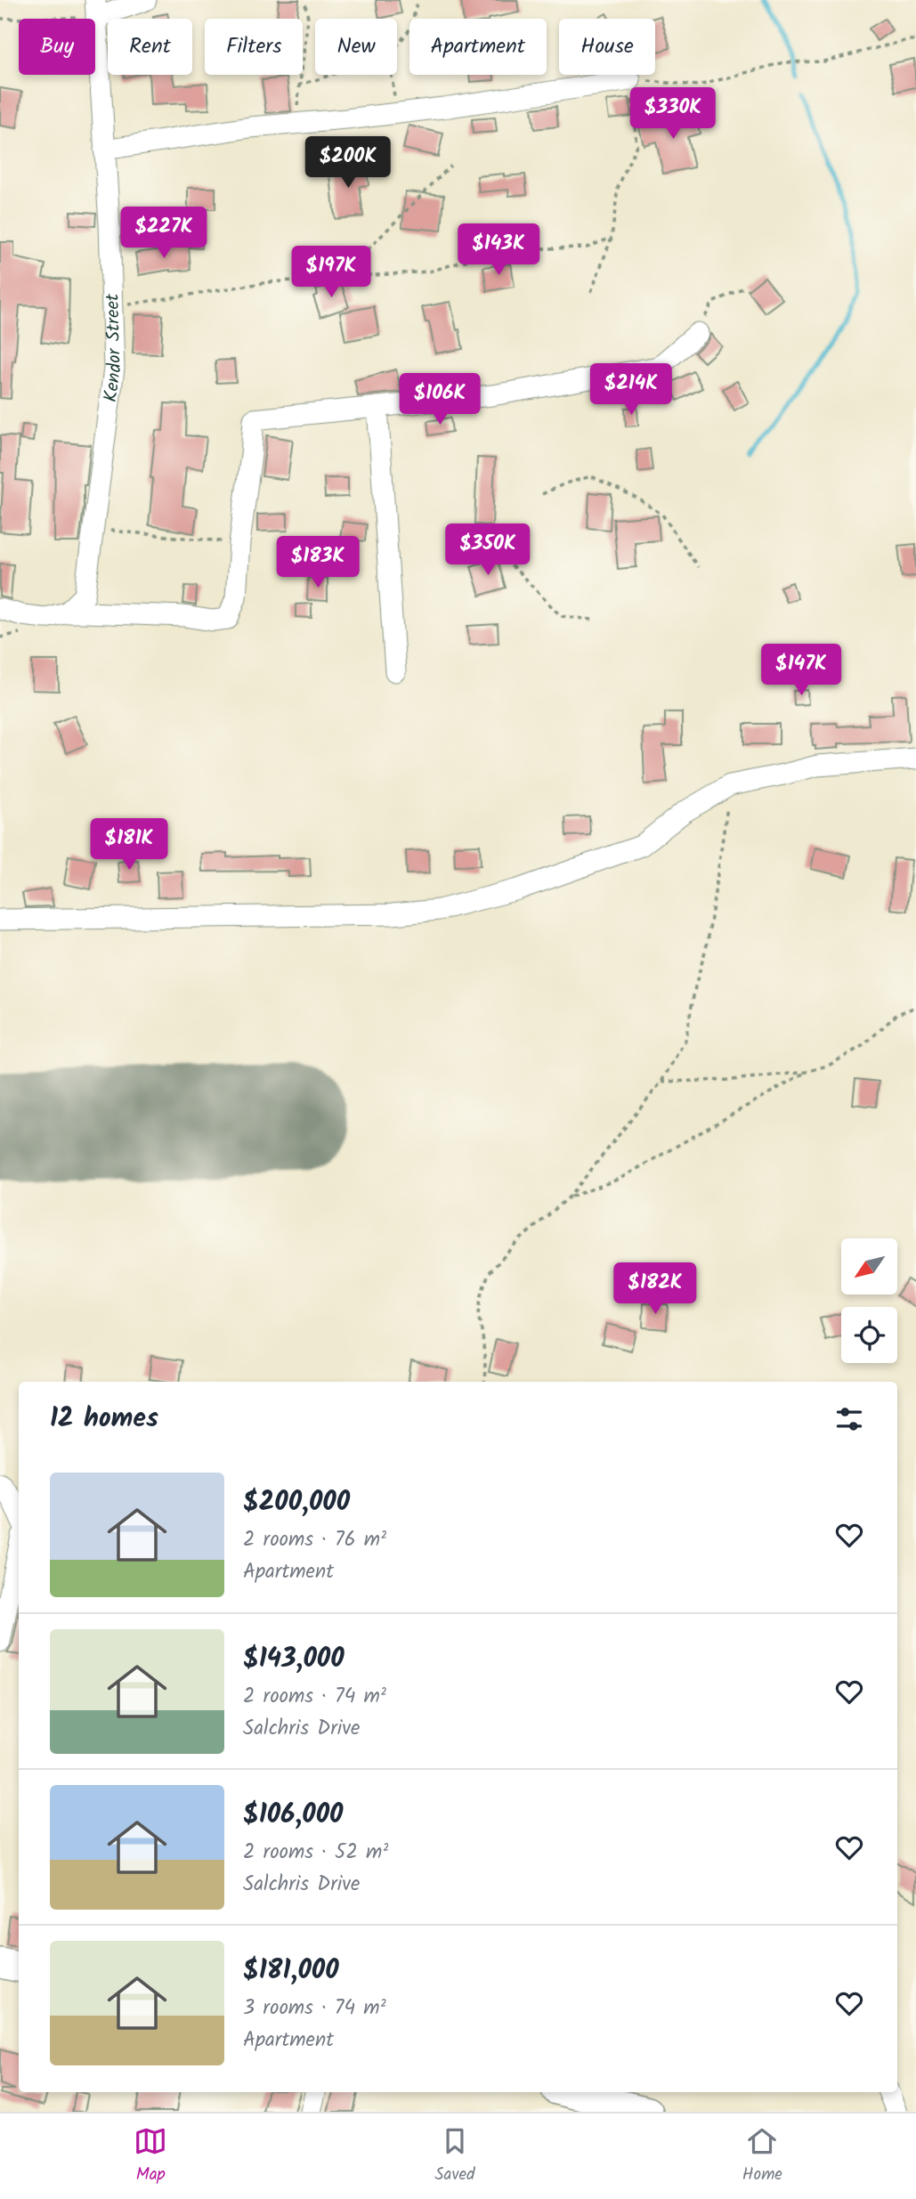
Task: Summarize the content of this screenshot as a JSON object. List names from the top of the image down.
{
  "streets": {
    "street": ["Kendor Street"]
  },
  "north": "bottom left",
  "page": {
    "chip": [
      "Buy",
      "Rent",
      "Filters",
      "New",
      "Apartment",
      "House"
    ],
    "price": [
      "$330K",
      "$200K",
      "$227K",
      "$143K",
      "$197K",
      "$214K",
      "$106K",
      "$350K",
      "$183K",
      "$147K",
      "$181K",
      "$182K"
    ],
    "heading": "12 homes",
    "list": [
      {
        "name": "$200,000",
        "note": "2 rooms · 76 m² · Apartment"
      },
      {
        "name": "$143,000",
        "note": "2 rooms · 74 m² · Salchris Drive"
      },
      {
        "name": "$106,000",
        "note": "2 rooms · 52 m² · Salchris Drive"
      },
      {
        "name": "$181,000",
        "note": "3 rooms · 74 m² · Apartment"
      }
    ],
    "tabs": ["Map", "Saved", "Home"]
  }
}
